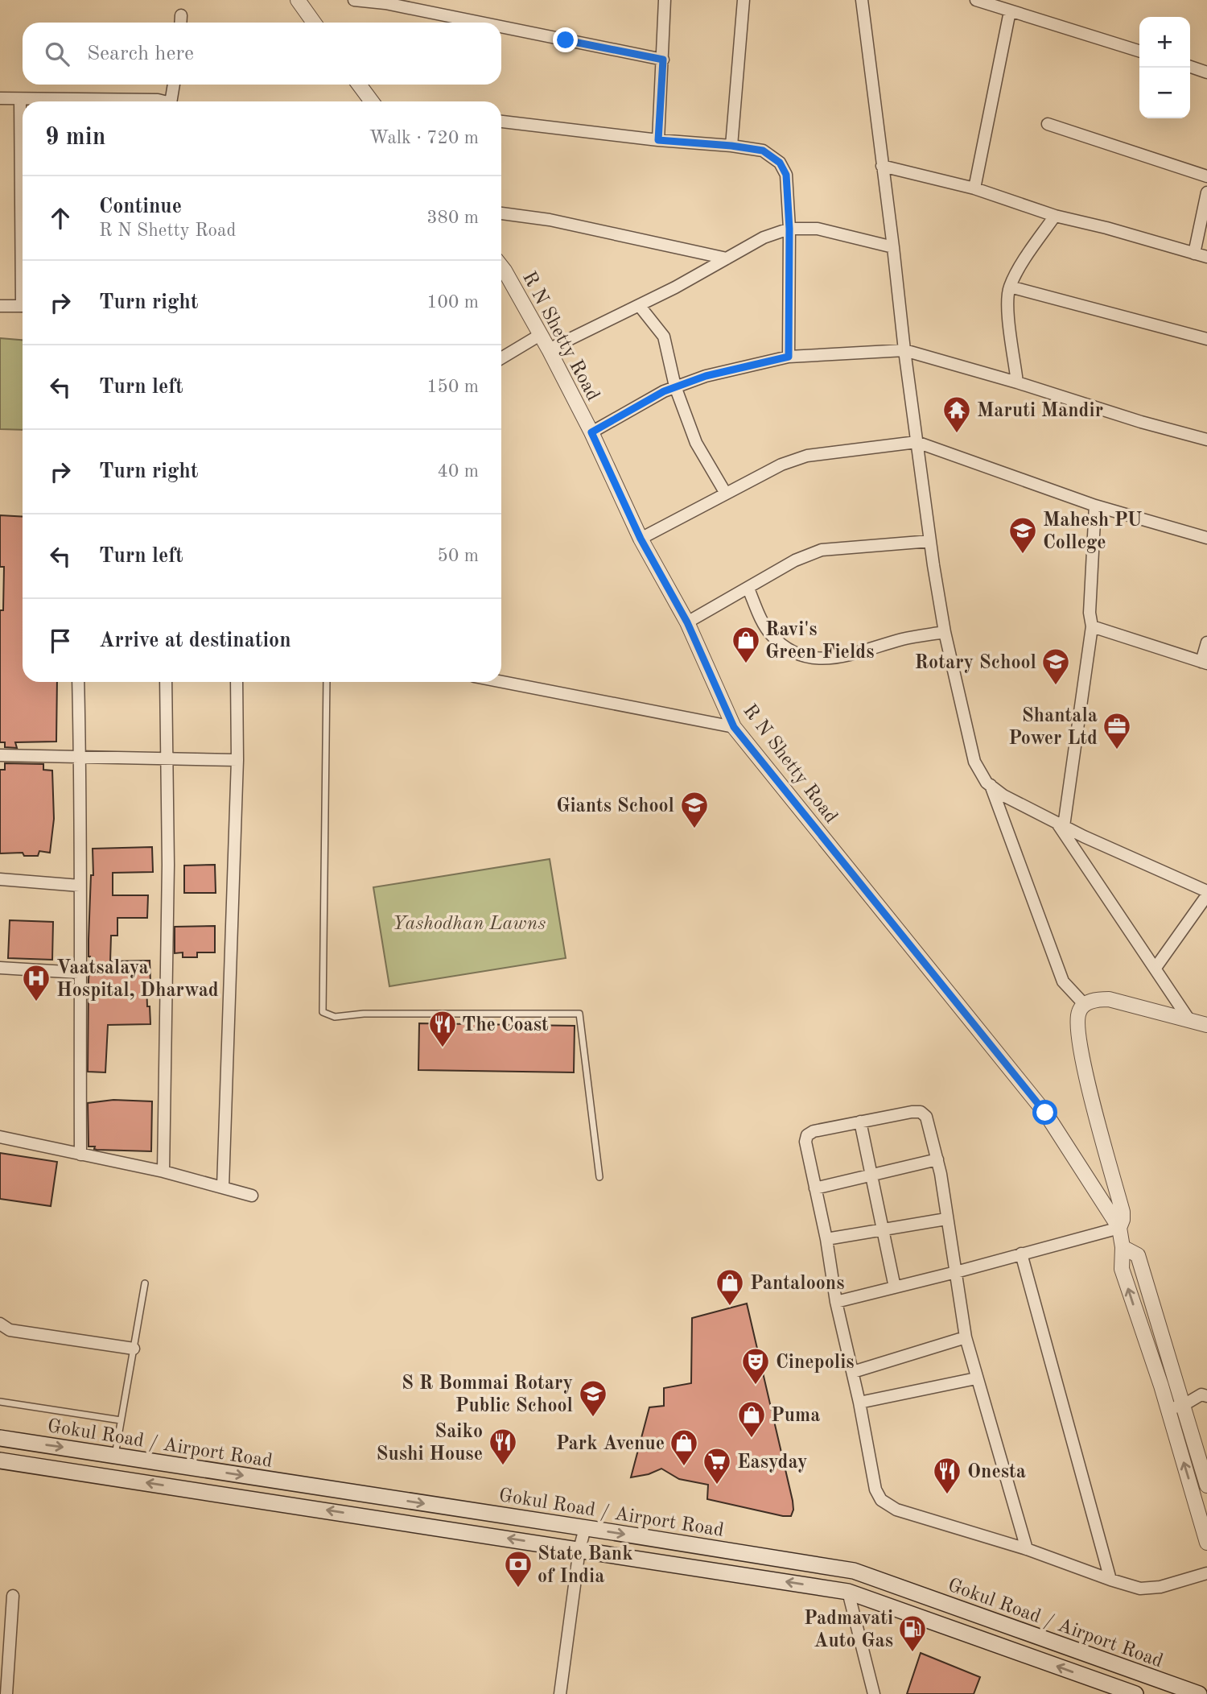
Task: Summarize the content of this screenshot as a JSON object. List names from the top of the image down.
{
  "streets": {
    "main road": ["Gokul Road / Airport Road"],
    "street": ["R N Shetty Road"]
  },
  "parks": ["Yashodhan Lawns"],
  "places": {
    "temple": ["Maruti Mandir"],
    "school or university": [
      "Mahesh PU College",
      "Rotary School",
      "Giants School",
      "S R Bommai Rotary Public School"
    ],
    "shop": [
      "Ravi's Green Fields",
      "Pantaloons",
      "Puma",
      "Park Avenue"
    ],
    "office": ["Shantala Power Ltd"],
    "hospital": ["Vaatsalaya Hospital, Dharwad"],
    "restaurant": ["The Coast", "Saiko Sushi House", "Onesta"],
    "theatre": ["Cinepolis"],
    "supermarket": ["Easyday"],
    "bank": ["State Bank of India"],
    "fuel station": ["Padmavati Auto Gas"]
  },
  "page": {
    "map_buttons": ["+", "−"],
    "search": "Search here",
    "heading": ["9 min", "Walk · 720 m"],
    "list": [
      ["Continue", "R N Shetty Road", "380 m"],
      ["Turn right", "100 m"],
      ["Turn left", "150 m"],
      ["Turn right", "40 m"],
      ["Turn left", "50 m"],
      "Arrive at destination"
    ]
  }
}
